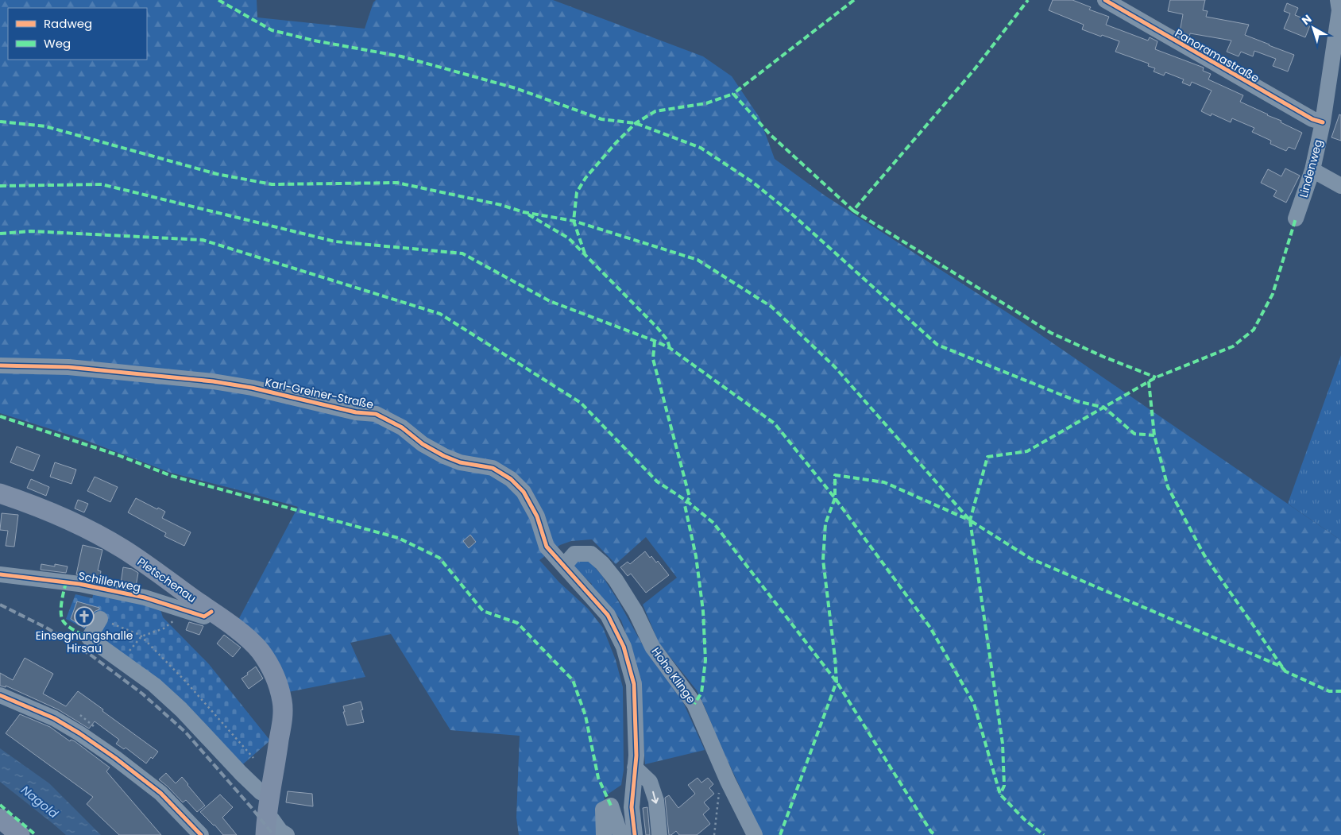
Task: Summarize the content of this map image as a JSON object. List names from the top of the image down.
{
  "streets": {
    "main road": ["Pletschenau"],
    "street": [
      "Panoramastraße",
      "Lindenweg",
      "Karl-Greiner-Straße",
      "Schillerweg",
      "Hohe Klinge"
    ]
  },
  "crossings": [
    ["Panoramastraße", "Lindenweg"],
    ["Karl-Greiner-Straße", "Hohe Klinge"],
    ["Pletschenau", "Schillerweg"]
  ],
  "water": ["Nagold"],
  "places": {
    "church": ["Einsegnungshalle Hirsau"]
  },
  "legend": ["Radweg", "Weg"],
  "north": "top left"
}
